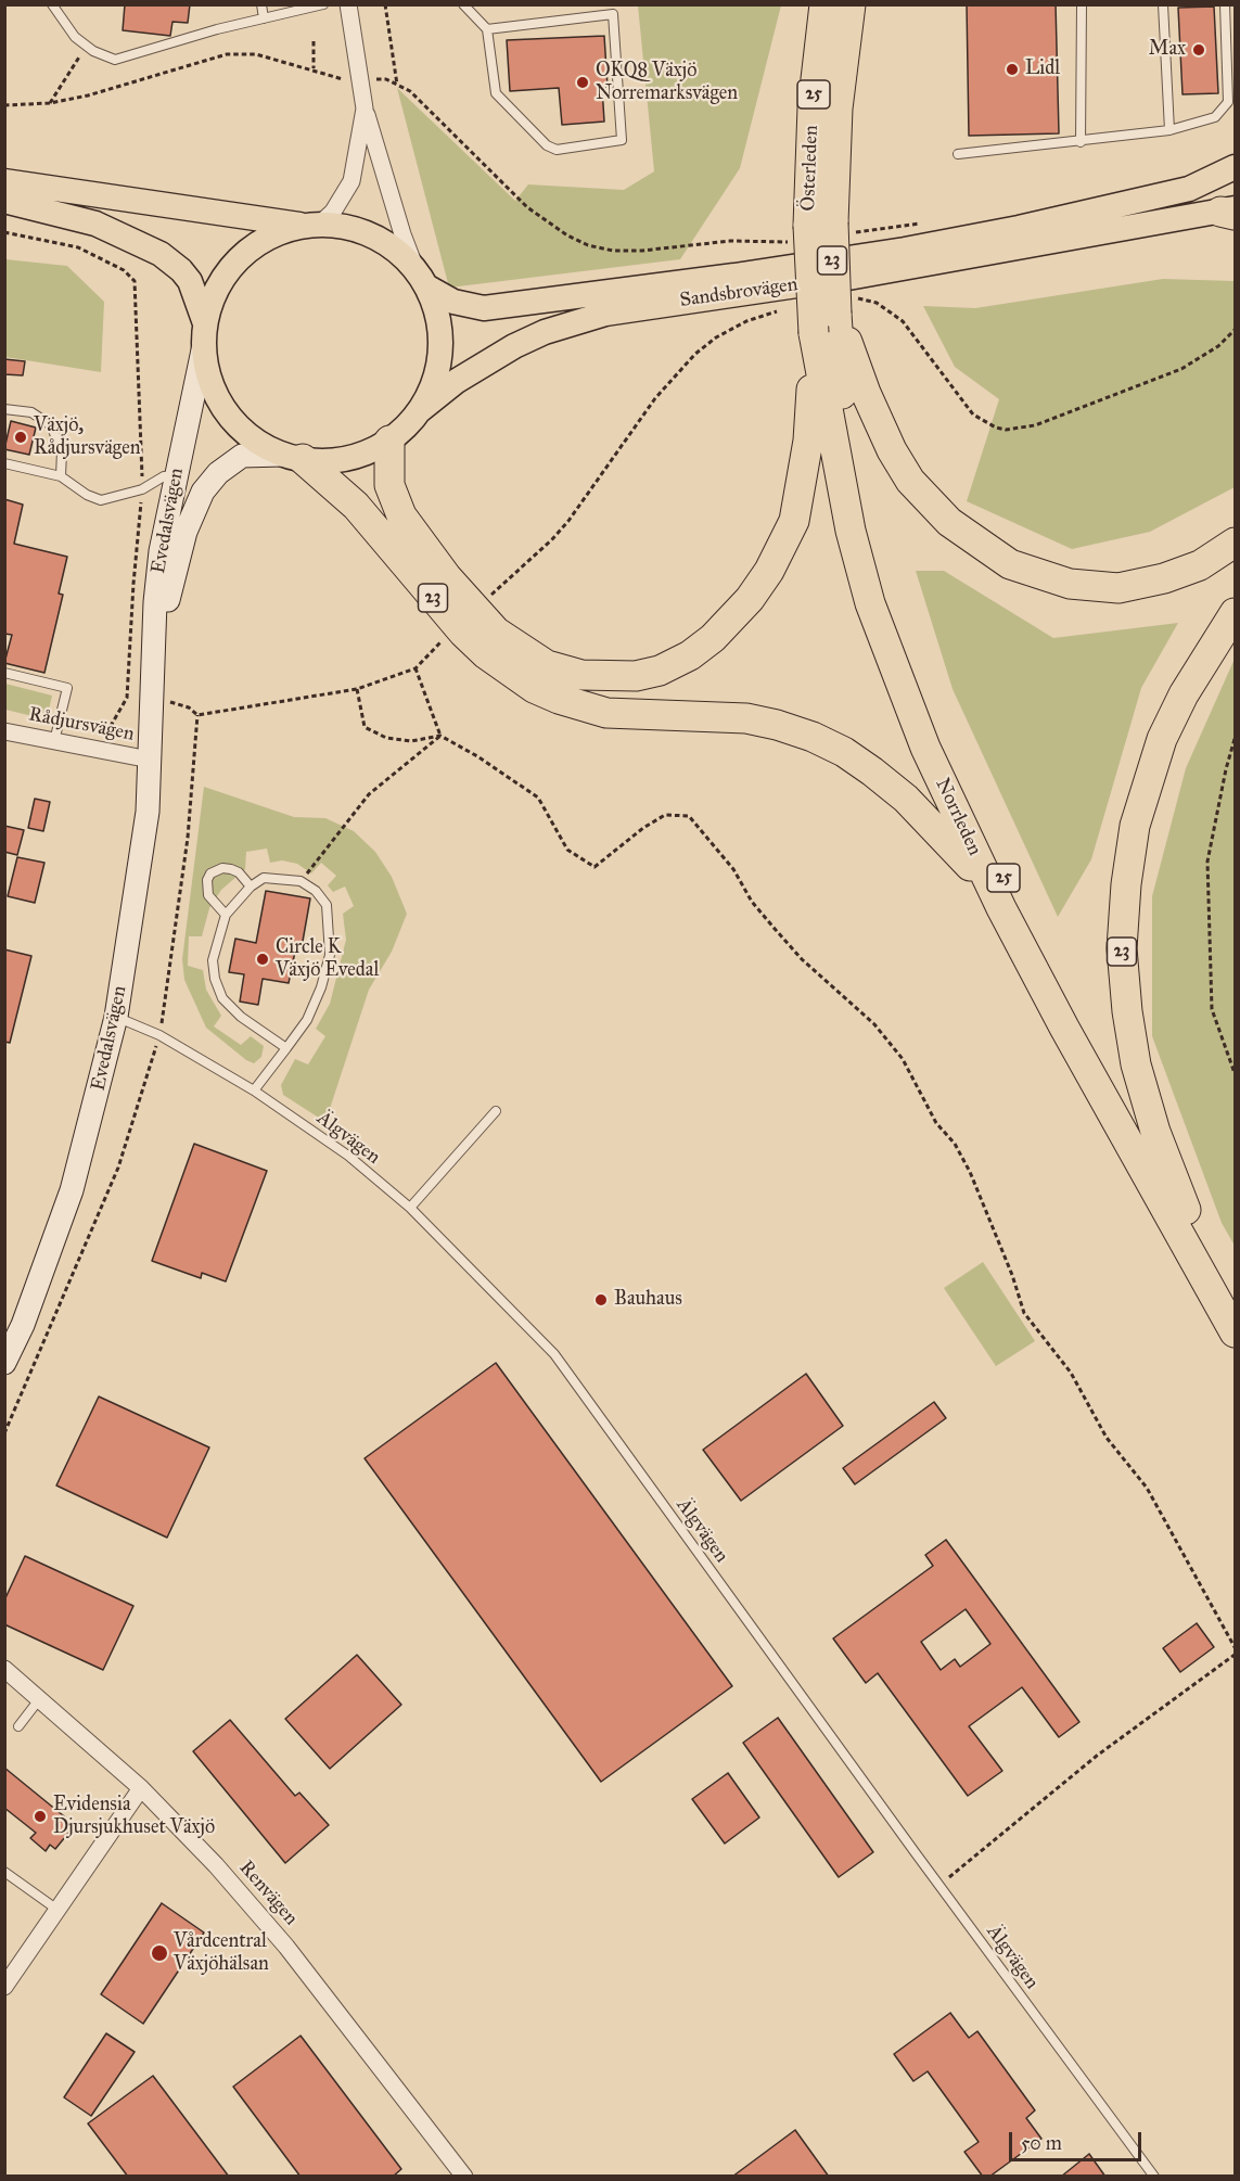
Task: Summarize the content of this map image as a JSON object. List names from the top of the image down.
{
  "streets": {
    "highway": [
      "25",
      "Österleden",
      "23",
      "Norrleden"
    ],
    "main road": ["Sandsbrovägen"],
    "street": ["Evedalsvägen", "Rådjursvägen", "Renvägen"],
    "lane": ["Älgvägen"]
  },
  "crossings": [
    ["Österleden", "Norrleden"],
    ["23", "Sandsbrovägen"],
    ["23", "Evedalsvägen"],
    ["23", "Norrleden"],
    ["Evedalsvägen", "Rådjursvägen"],
    ["Evedalsvägen", "Älgvägen"]
  ],
  "places": [
    "Max",
    "Lidl",
    "OKQ8 Växjö Norremarksvägen",
    "Växjö, Rådjursvägen",
    "Circle K Växjö Evedal",
    "Bauhaus",
    "Evidensia Djursjukhuset Växjö",
    "Vårdcentral Växjöhälsan"
  ],
  "scale_bar": "50 m"
}
